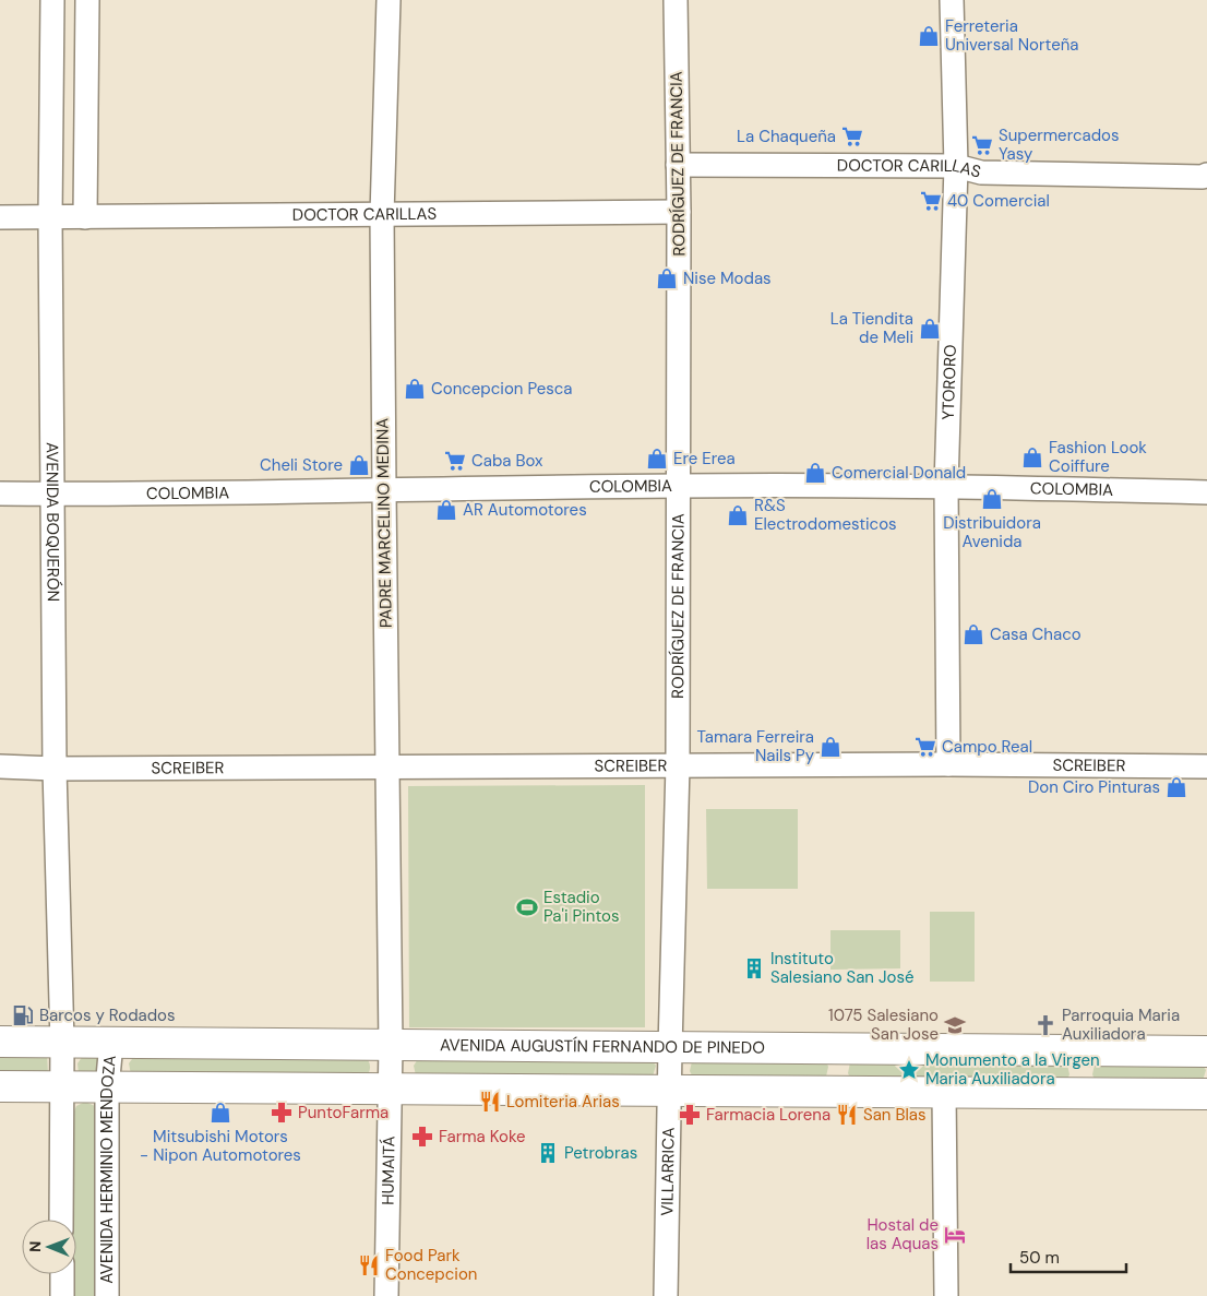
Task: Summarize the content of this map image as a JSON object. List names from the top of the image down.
{
  "streets": {
    "highway": ["AVENIDA AUGUSTÍN FERNANDO DE PINEDO"],
    "street": [
      "RODRÍGUEZ DE FRANCIA",
      "DOCTOR CARILLAS",
      "YTORORO",
      "COLOMBIA",
      "AVENIDA BOQUERÓN",
      "PADRE MARCELINO MEDINA",
      "SCREIBER",
      "AVENIDA HERMINIO MENDOZA",
      "HUMAITÁ",
      "VILLARRICA"
    ]
  },
  "crossings": [
    ["RODRÍGUEZ DE FRANCIA", "DOCTOR CARILLAS"],
    ["RODRÍGUEZ DE FRANCIA", "COLOMBIA"],
    ["RODRÍGUEZ DE FRANCIA", "SCREIBER"],
    ["RODRÍGUEZ DE FRANCIA", "AVENIDA AUGUSTÍN FERNANDO DE PINEDO"],
    ["RODRÍGUEZ DE FRANCIA", "VILLARRICA"],
    ["DOCTOR CARILLAS", "YTORORO"],
    ["DOCTOR CARILLAS", "AVENIDA BOQUERÓN"],
    ["DOCTOR CARILLAS", "PADRE MARCELINO MEDINA"],
    ["YTORORO", "COLOMBIA"],
    ["YTORORO", "SCREIBER"],
    ["COLOMBIA", "AVENIDA BOQUERÓN"],
    ["COLOMBIA", "PADRE MARCELINO MEDINA"],
    ["AVENIDA BOQUERÓN", "SCREIBER"],
    ["AVENIDA BOQUERÓN", "AVENIDA AUGUSTÍN FERNANDO DE PINEDO"],
    ["PADRE MARCELINO MEDINA", "SCREIBER"],
    ["PADRE MARCELINO MEDINA", "AVENIDA AUGUSTÍN FERNANDO DE PINEDO"],
    ["PADRE MARCELINO MEDINA", "HUMAITÁ"],
    ["AVENIDA AUGUSTÍN FERNANDO DE PINEDO", "AVENIDA HERMINIO MENDOZA"],
    ["AVENIDA AUGUSTÍN FERNANDO DE PINEDO", "HUMAITÁ"],
    ["AVENIDA AUGUSTÍN FERNANDO DE PINEDO", "VILLARRICA"]
  ],
  "places": {
    "shop": [
      "Ferreteria Universal Norteña",
      "Nise Modas",
      "La Tiendita de Meli",
      "Concepcion Pesca",
      "Fashion Look Coiffure",
      "Ere Erea",
      "Cheli Store",
      "Comercial Donald",
      "Distribuidora Avenida",
      "AR Automotores",
      "R&S Electrodomesticos",
      "Casa Chaco",
      "Tamara Ferreira Nails Py",
      "Don Ciro Pinturas",
      "Mitsubishi Motors - Nipon Automotores"
    ],
    "supermarket": [
      "La Chaqueña",
      "Supermercados Yasy",
      "40 Comercial",
      "Caba Box",
      "Campo Real"
    ],
    "sports": ["Estadio Pa'i Pintos"],
    "building": ["Instituto Salesiano San José", "Petrobras"],
    "fuel station": ["Barcos y Rodados"],
    "school or university": ["1075 Salesiano San Jose"],
    "church": ["Parroquia Maria Auxiliadora"],
    "place": ["Monumento a la Virgen Maria Auxiliadora"],
    "restaurant": ["Lomiteria Arias", "San Blas", "Food Park Concepcion"],
    "pharmacy": ["PuntoFarma", "Farmacia Lorena", "Farma Koke"],
    "hotel": ["Hostal de las Aquas"]
  },
  "scale_bar": "50 m",
  "north": "left"
}
